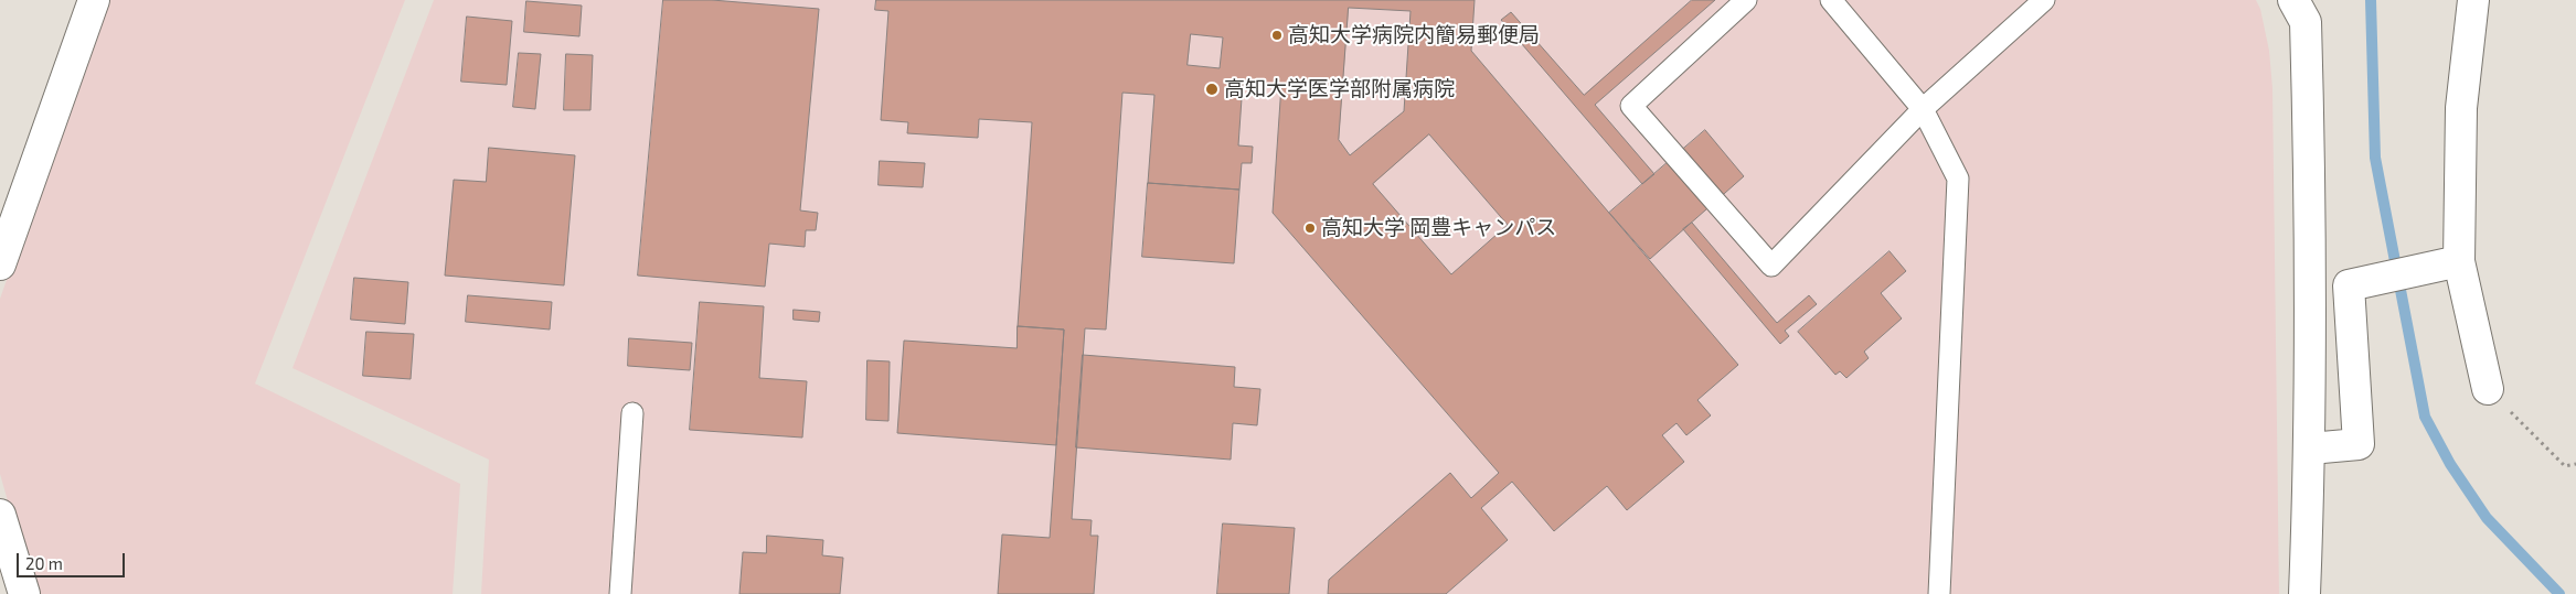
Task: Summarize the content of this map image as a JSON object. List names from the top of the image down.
{
  "places": ["高知大学病院内簡易郵便局", "高知大学医学部附属病院", "高知大学 岡豊キャンパス"],
  "scale_bar": "20 m"
}
